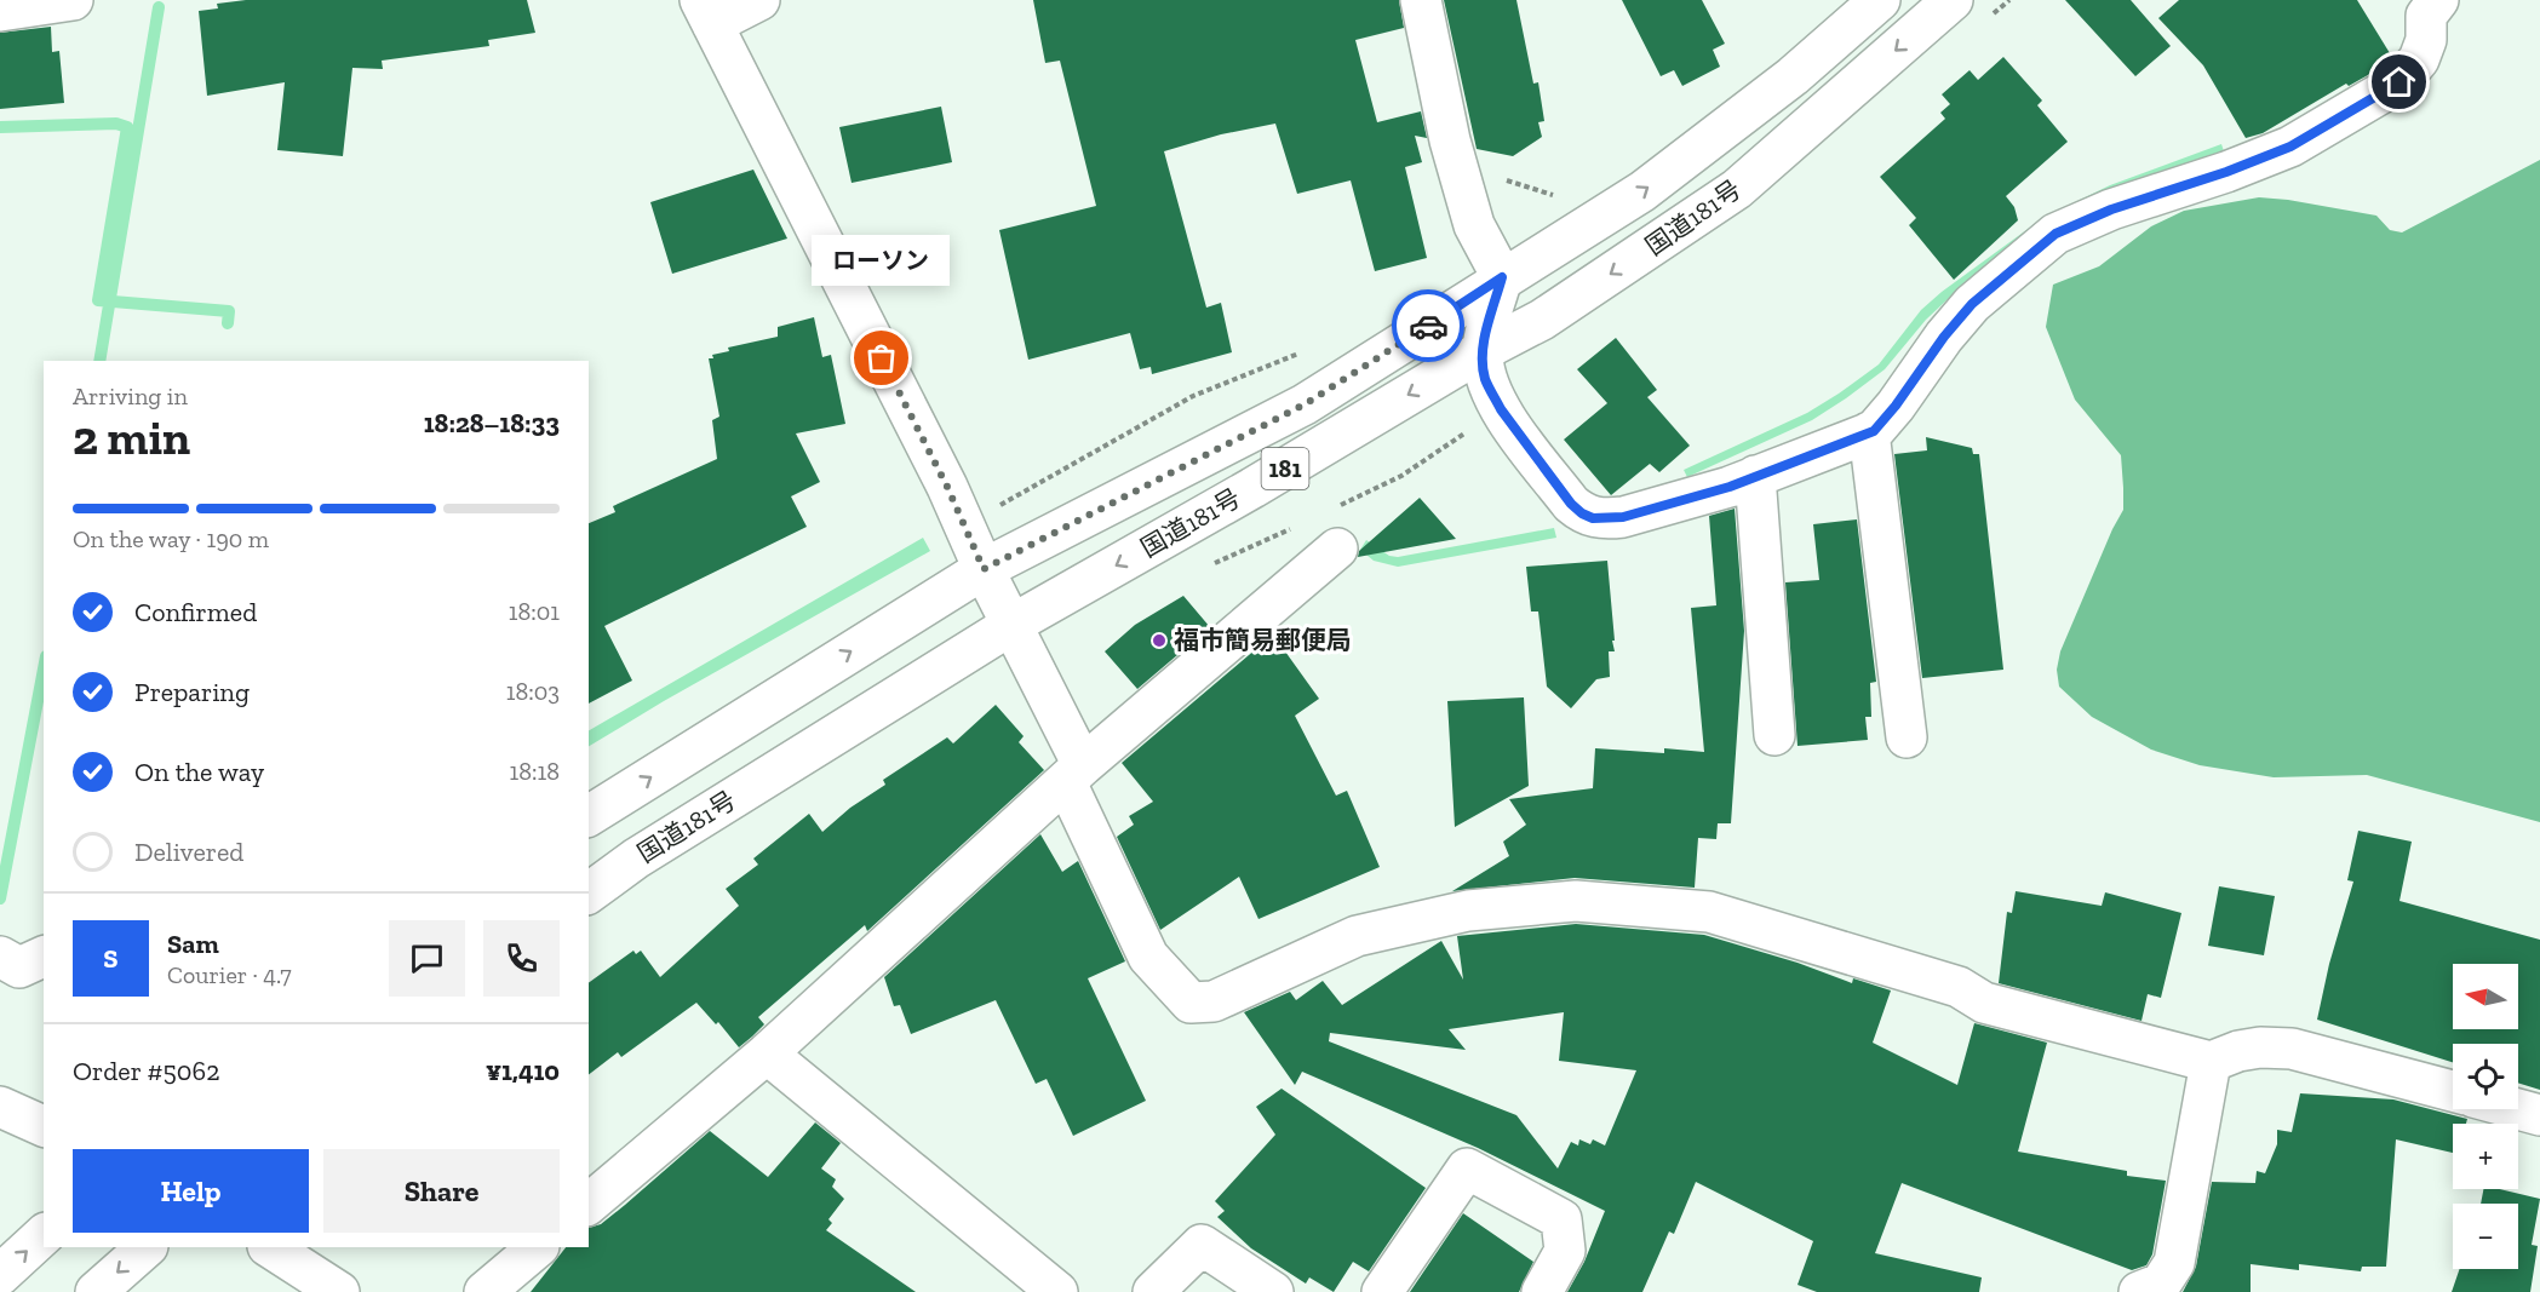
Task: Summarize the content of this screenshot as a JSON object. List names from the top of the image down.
{
  "streets": {
    "main road": ["国道181号", "181"]
  },
  "places": ["ローソン", "福市簡易郵便局"],
  "north": "left",
  "page": {
    "bubble": "ローソン",
    "heading": ["2 min", "Arriving in", "18:28–18:33"],
    "panel": [
      "Sam",
      "Courier · 4.7",
      "Order #5062",
      "¥1,410"
    ],
    "bar": "On the way · 190 m",
    "list": [
      ["Confirmed", "18:01"],
      ["Preparing", "18:03"],
      ["On the way", "18:18"],
      "Delivered"
    ],
    "round": "S",
    "map_buttons": ["+", "−"],
    "buttons": ["Help", "Share"]
  }
}
